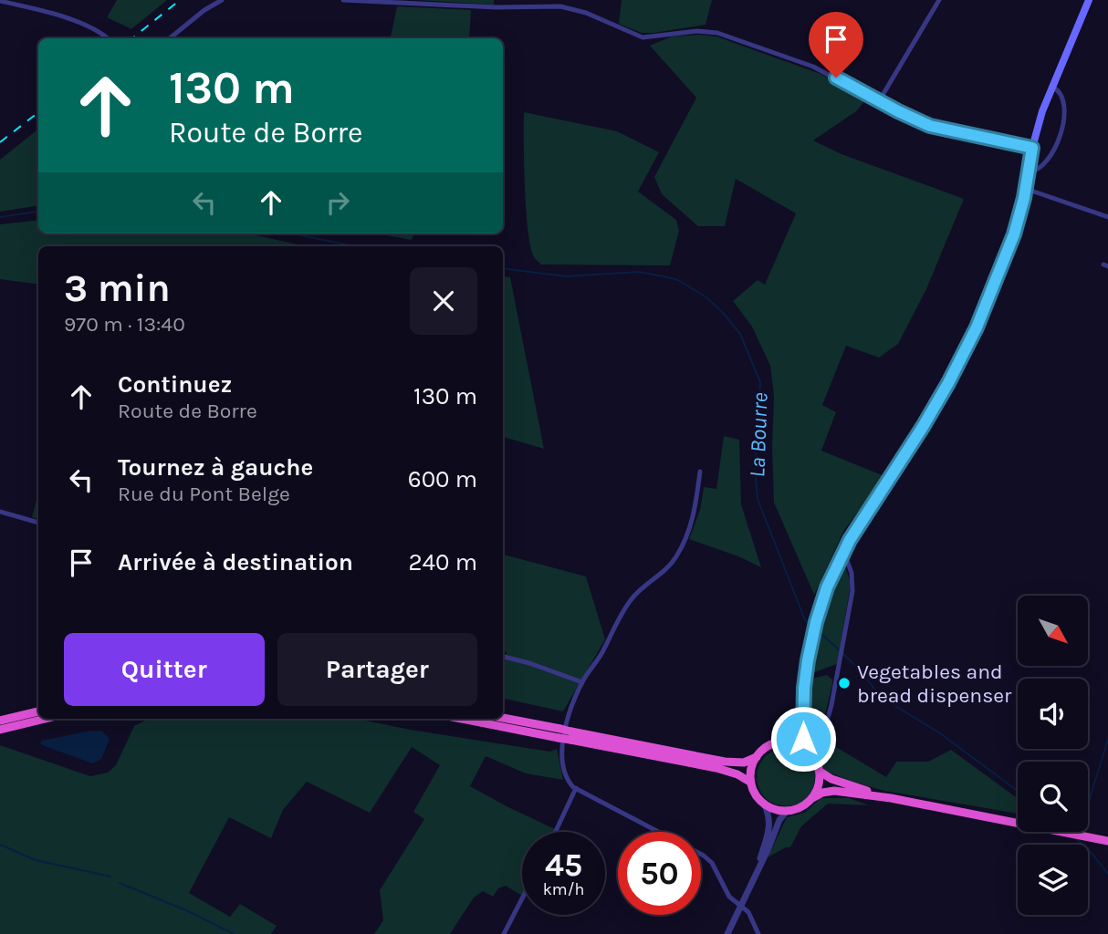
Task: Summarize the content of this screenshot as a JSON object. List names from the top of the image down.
{
  "water": ["La Bourre"],
  "places": ["Vegetables and bread dispenser"],
  "north": "bottom right",
  "page": {
    "turn": ["130 m", "Route de Borre"],
    "heading": ["3 min", "970 m · 13:40"],
    "list": [
      {
        "name": "Continuez",
        "note": "Route de Borre",
        "value": "130 m"
      },
      {
        "name": "Tournez à gauche",
        "note": "Rue du Pont Belge",
        "value": "600 m"
      },
      {
        "name": "Arrivée à destination",
        "value": "240 m"
      }
    ],
    "buttons": ["Quitter", "Partager"],
    "speed": "45 km/h",
    "limit": "50"
  }
}
